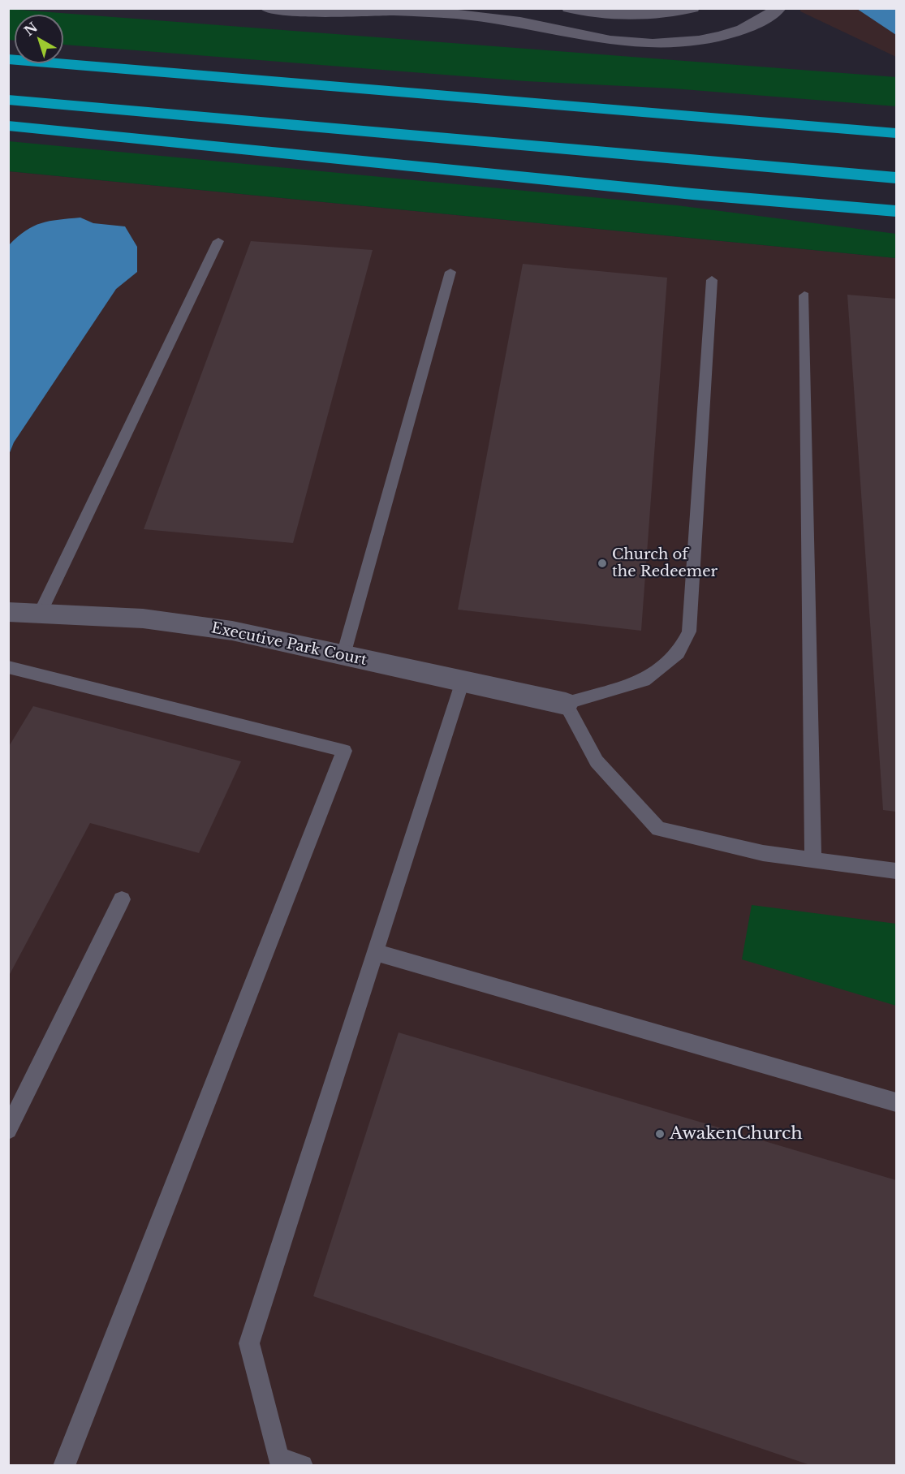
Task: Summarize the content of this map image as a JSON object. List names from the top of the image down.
{
  "streets": {
    "street": ["Executive Park Court"]
  },
  "places": ["Church of the Redeemer", "AwakenChurch"],
  "north": "top left"
}
